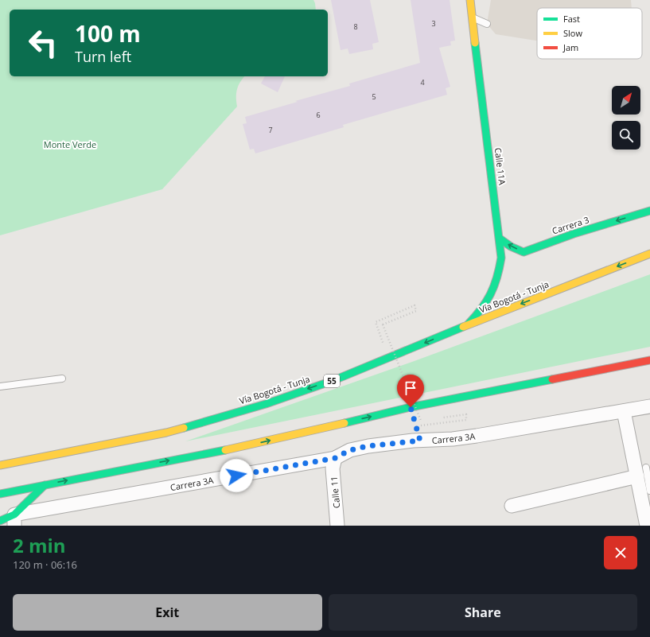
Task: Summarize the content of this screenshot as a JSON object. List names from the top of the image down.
{
  "streets": {
    "main road": [
      "Calle 11A",
      "Carrera 3",
      "Vía Bogotá - Tunja",
      "55",
      "Carrera 3A"
    ],
    "street": ["Calle 11"]
  },
  "crossings": [
    ["Calle 11A", "Carrera 3"],
    ["Calle 11A", "Vía Bogotá - Tunja"],
    ["Carrera 3A", "Calle 11"]
  ],
  "one_way": ["Carrera 3"],
  "parks": ["Monte Verde"],
  "house_numbers": [
    "3",
    "8",
    "4",
    "5",
    "6",
    "7"
  ],
  "legend": ["Fast", "Slow", "Jam"],
  "north": "top right",
  "page": {
    "turn": ["100 m", "Turn left"],
    "heading": ["2 min", "120 m · 06:16"],
    "buttons": ["Exit", "Share"]
  }
}
